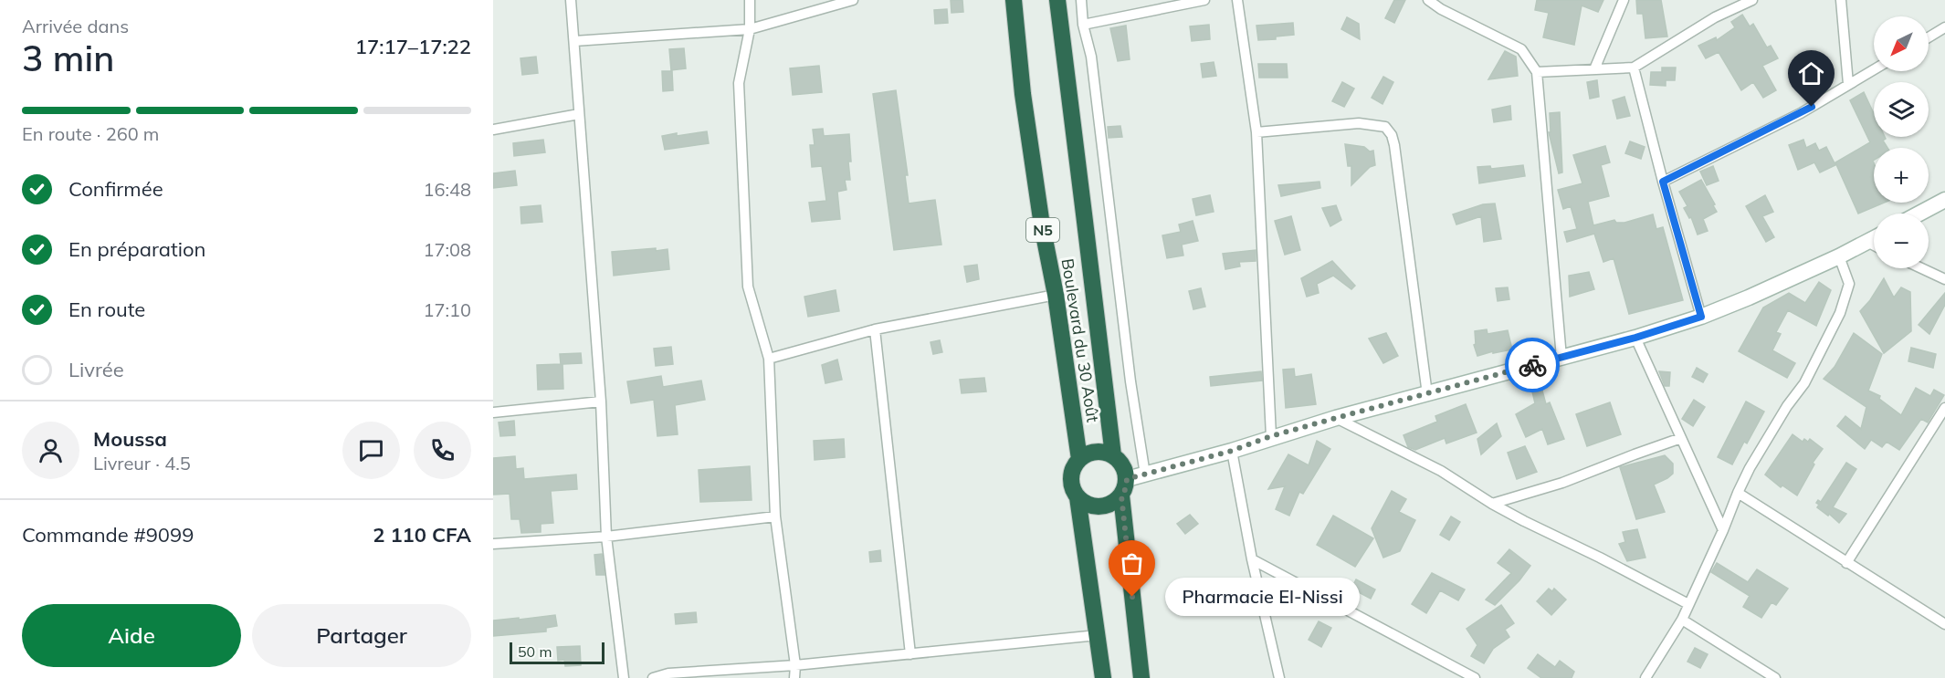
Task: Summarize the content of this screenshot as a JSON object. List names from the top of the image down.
{
  "streets": {
    "highway": ["N5", "Boulevard du 30 Août"]
  },
  "crossings": [
    ["N5", "Boulevard du 30 Août"]
  ],
  "places": ["Pharmacie El-Nissi"],
  "scale_bar": "50 m",
  "north": "bottom left",
  "page": {
    "heading": ["3 min", "Arrivée dans", "17:17–17:22"],
    "panel": [
      "Moussa",
      "Livreur · 4.5",
      "Commande #9099",
      "2 110 CFA"
    ],
    "map_buttons": ["+", "−"],
    "bar": "En route · 260 m",
    "list": [
      ["Confirmée", "16:48"],
      ["En préparation", "17:08"],
      ["En route", "17:10"],
      "Livrée"
    ],
    "bubble": "Pharmacie El-Nissi",
    "buttons": ["Aide", "Partager"],
    "scale": "50 m"
  }
}
